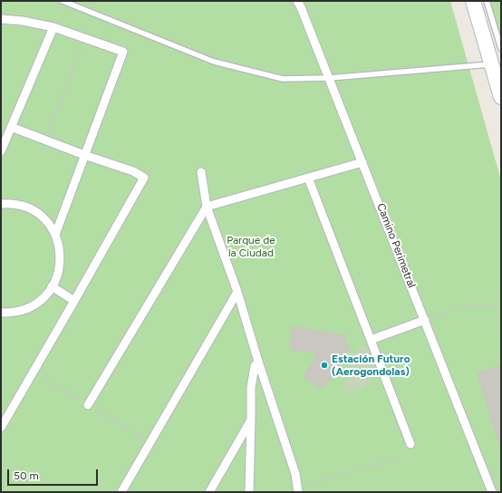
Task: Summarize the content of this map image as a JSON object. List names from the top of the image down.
{
  "streets": {
    "street": ["Camino Perimetral"]
  },
  "parks": ["Parque de la Ciudad"],
  "places": ["Estación Futuro (Aerogondolas)"],
  "scale_bar": "50 m"
}
